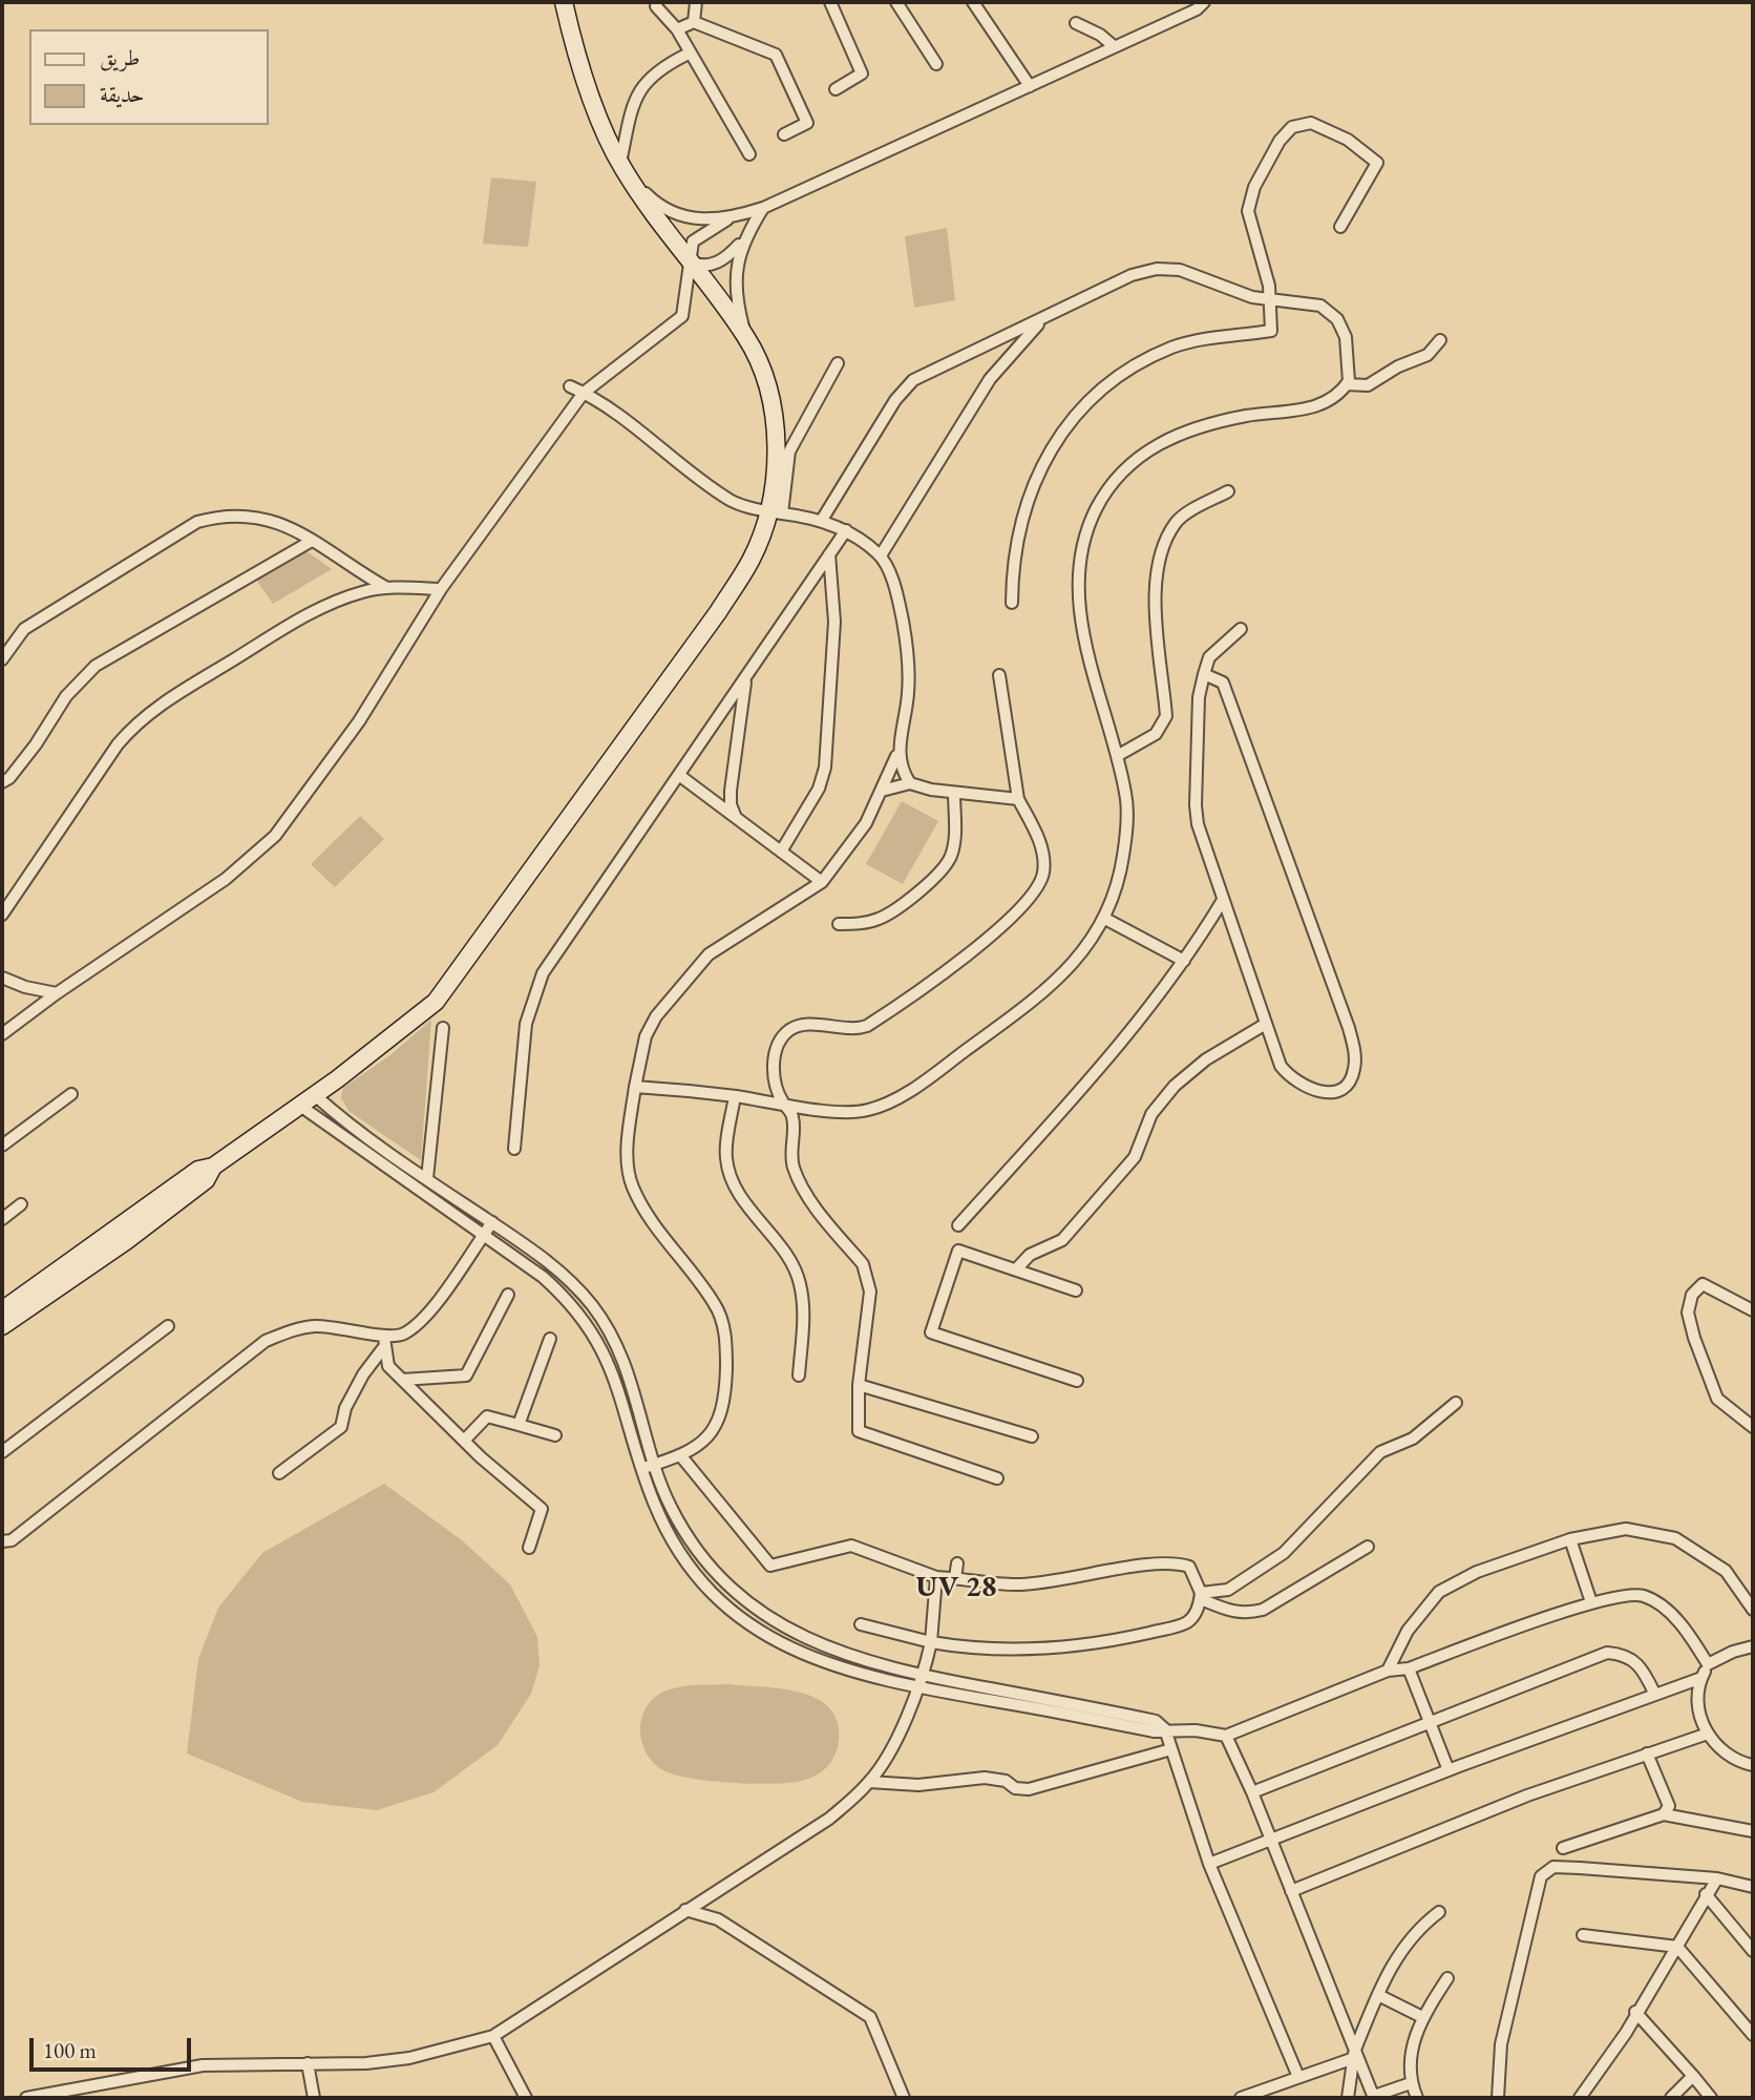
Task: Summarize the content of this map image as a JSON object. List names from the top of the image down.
{
  "districts": ["UV 28"],
  "legend": ["طريق", "حديقة"],
  "scale_bar": "100 m"
}
